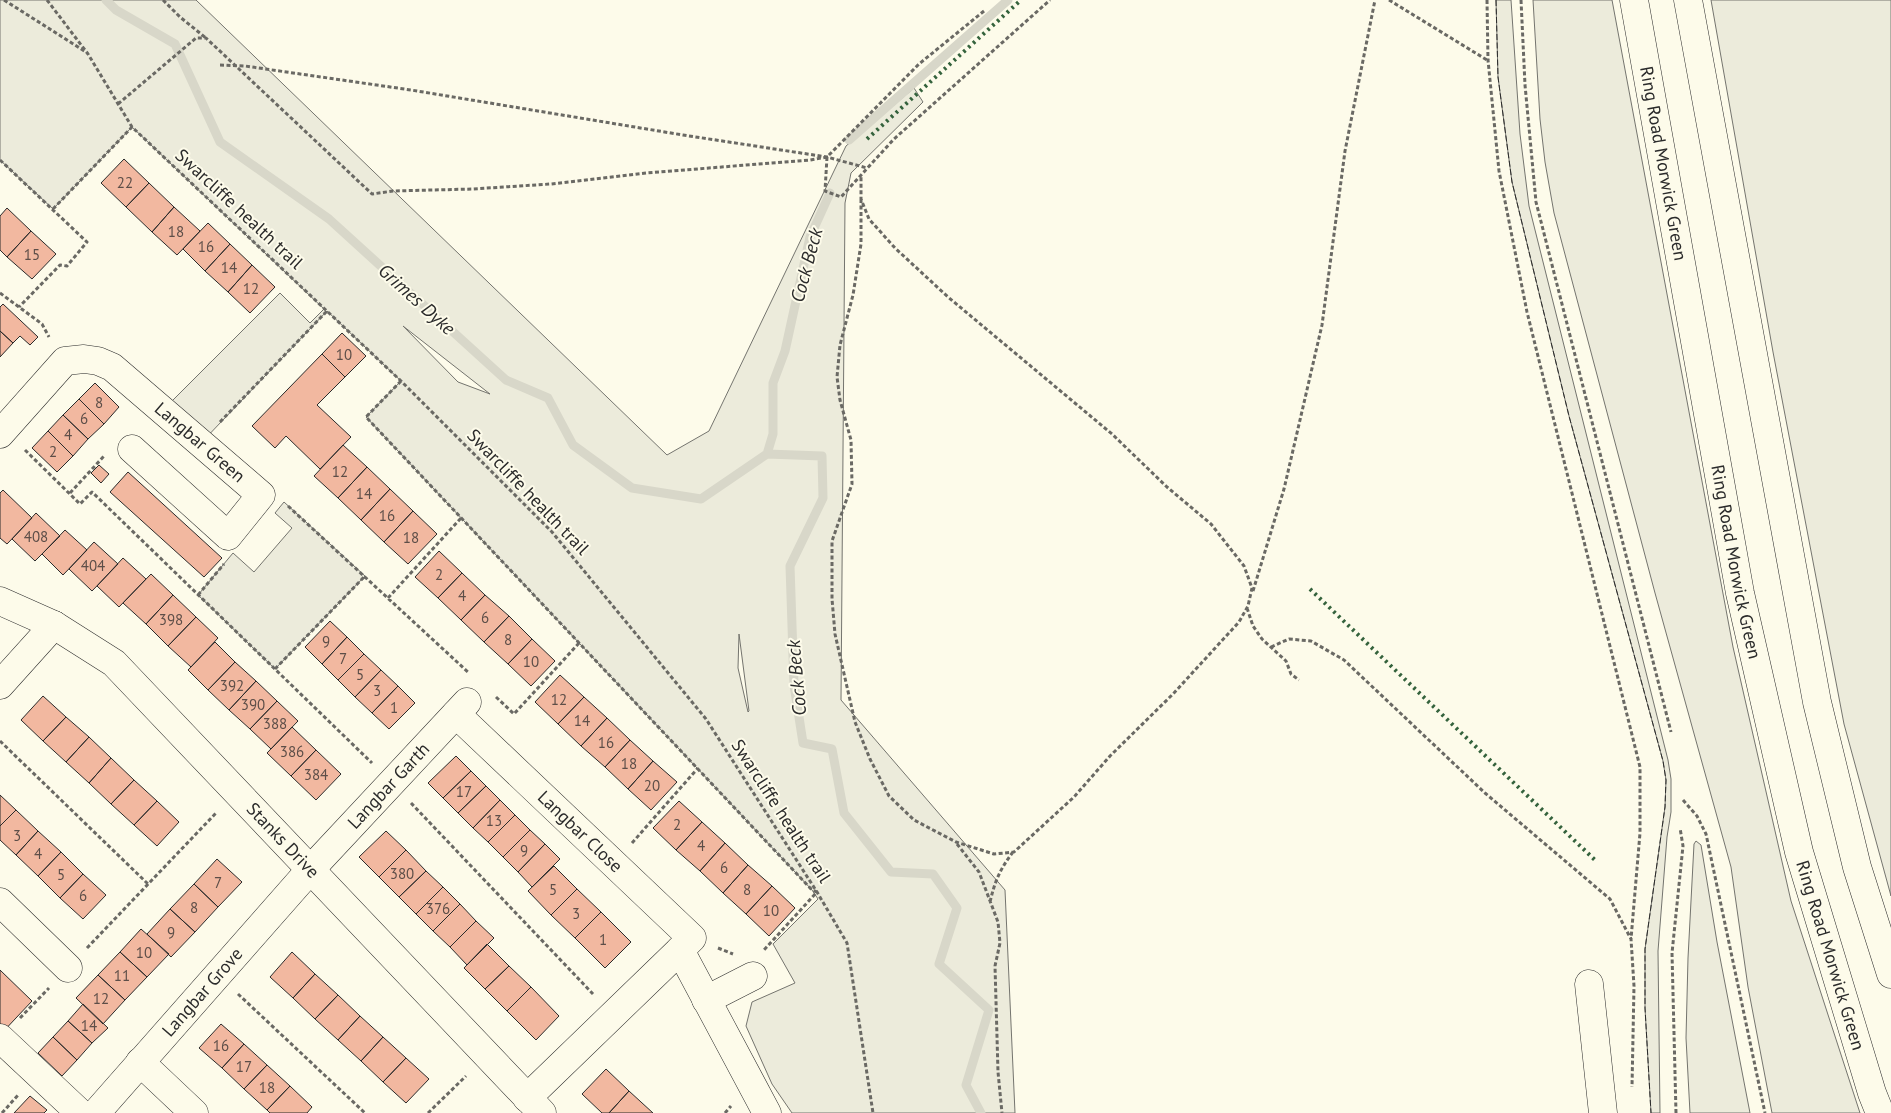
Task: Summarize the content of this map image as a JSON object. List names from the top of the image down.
{
  "streets": {
    "main road": [
      "Ring Road Morwick Green",
      "Langbar Green",
      "Langbar Garth",
      "Langbar Close",
      "Stanks Drive",
      "Langbar Grove"
    ],
    "path": ["Swarcliffe health trail"]
  },
  "crossings": [
    ["Langbar Garth", "Langbar Close"],
    ["Langbar Garth", "Stanks Drive"],
    ["Langbar Garth", "Langbar Grove"],
    ["Stanks Drive", "Langbar Grove"]
  ],
  "water": ["Cock Beck", "Grimes Dyke"],
  "house_numbers": [
    "22",
    "18",
    "16",
    "15",
    "14",
    "12",
    "10",
    "8",
    "6",
    "4",
    "2",
    "12",
    "14",
    "16",
    "408",
    "18",
    "404",
    "2",
    "4",
    "6",
    "398",
    "8",
    "9",
    "7",
    "10",
    "5",
    "392",
    "3",
    "12",
    "390",
    "1",
    "14",
    "388",
    "16",
    "386",
    "18",
    "384",
    "20",
    "17",
    "13",
    "2",
    "3",
    "4",
    "9",
    "4",
    "6",
    "380",
    "5",
    "7",
    "5",
    "8",
    "6",
    "8",
    "376",
    "10",
    "3",
    "9",
    "1",
    "10",
    "11",
    "12",
    "14",
    "16",
    "17",
    "18"
  ]
}
